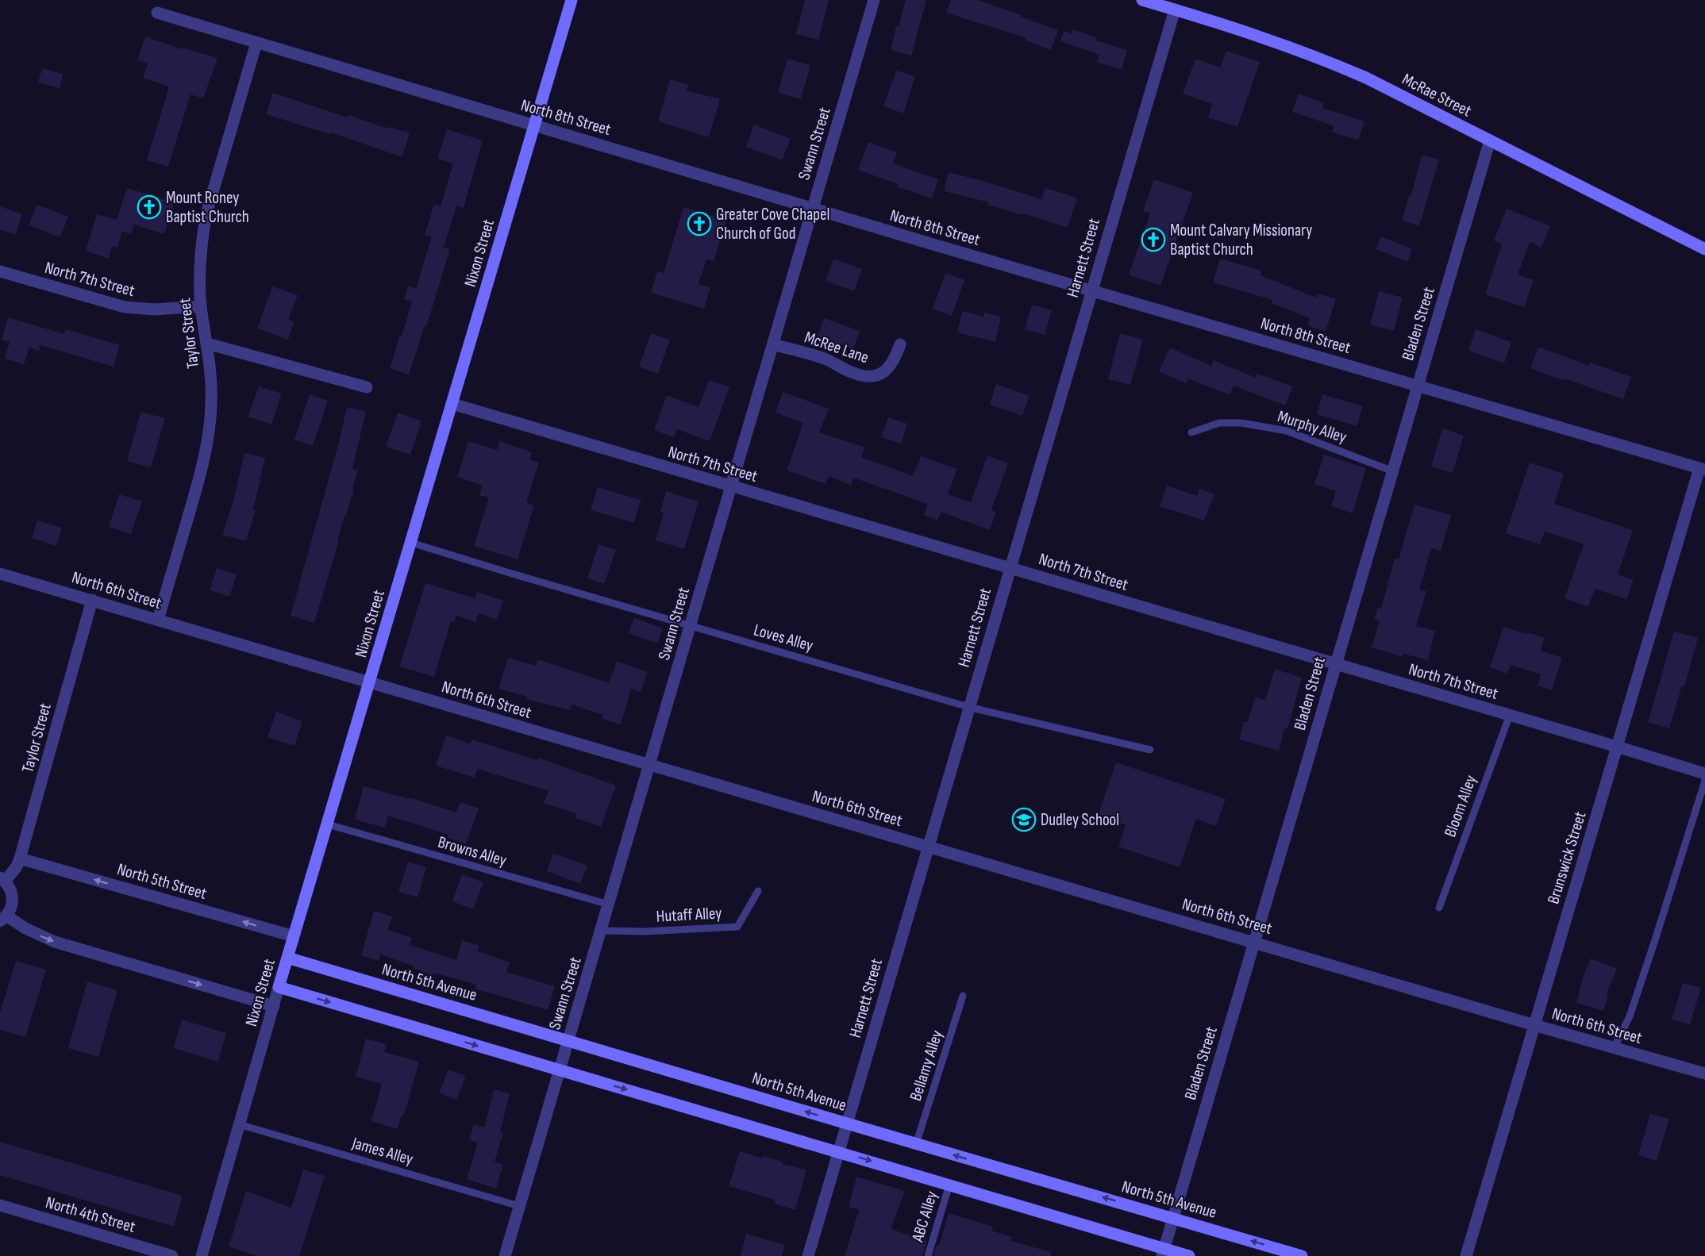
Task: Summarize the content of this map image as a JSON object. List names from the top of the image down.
{
  "streets": {
    "street": [
      "McRae Street",
      "North 8th Street",
      "Swann Street",
      "Nixon Street",
      "Harnett Street",
      "North 7th Street",
      "Bladen Street",
      "Taylor Street",
      "McRee Lane",
      "North 6th Street",
      "Brunswick Street",
      "North 5th Street",
      "North 5th Avenue",
      "North 4th Street"
    ],
    "lane": [
      "Murphy Alley",
      "Loves Alley",
      "Bloom Alley",
      "Browns Alley",
      "Hutaff Alley",
      "Bellamy Alley",
      "James Alley",
      "ABC Alley"
    ]
  },
  "crossings": [
    ["McRae Street", "Harnett Street"],
    ["McRae Street", "Bladen Street"],
    ["North 8th Street", "Swann Street"],
    ["North 8th Street", "Nixon Street"],
    ["North 8th Street", "Harnett Street"],
    ["North 8th Street", "Bladen Street"],
    ["North 8th Street", "Taylor Street"],
    ["North 8th Street", "Brunswick Street"],
    ["Swann Street", "North 7th Street"],
    ["Swann Street", "McRee Lane"],
    ["Swann Street", "North 6th Street"],
    ["Swann Street", "Loves Alley"],
    ["Swann Street", "Browns Alley"],
    ["Swann Street", "Hutaff Alley"],
    ["Swann Street", "North 5th Avenue"],
    ["Swann Street", "James Alley"],
    ["Nixon Street", "North 7th Street"],
    ["Nixon Street", "North 6th Street"],
    ["Nixon Street", "Loves Alley"],
    ["Nixon Street", "Browns Alley"],
    ["Nixon Street", "North 5th Street"],
    ["Nixon Street", "North 5th Avenue"],
    ["Nixon Street", "James Alley"],
    ["Harnett Street", "North 7th Street"],
    ["Harnett Street", "North 6th Street"],
    ["Harnett Street", "Loves Alley"],
    ["Harnett Street", "North 5th Avenue"],
    ["North 7th Street", "Bladen Street"],
    ["North 7th Street", "Taylor Street"],
    ["North 7th Street", "Bloom Alley"],
    ["North 7th Street", "Brunswick Street"],
    ["Bladen Street", "Murphy Alley"],
    ["Bladen Street", "North 6th Street"],
    ["Bladen Street", "North 5th Avenue"],
    ["Taylor Street", "North 6th Street"],
    ["Taylor Street", "North 5th Street"],
    ["North 6th Street", "Brunswick Street"],
    ["North 5th Avenue", "Bellamy Alley"]
  ],
  "places": {
    "church": ["Mount Roney Baptist Church", "Greater Cove Chapel Church of God", "Mount Calvary Missionary Baptist Church"],
    "school or university": ["Dudley School"]
  }
}
